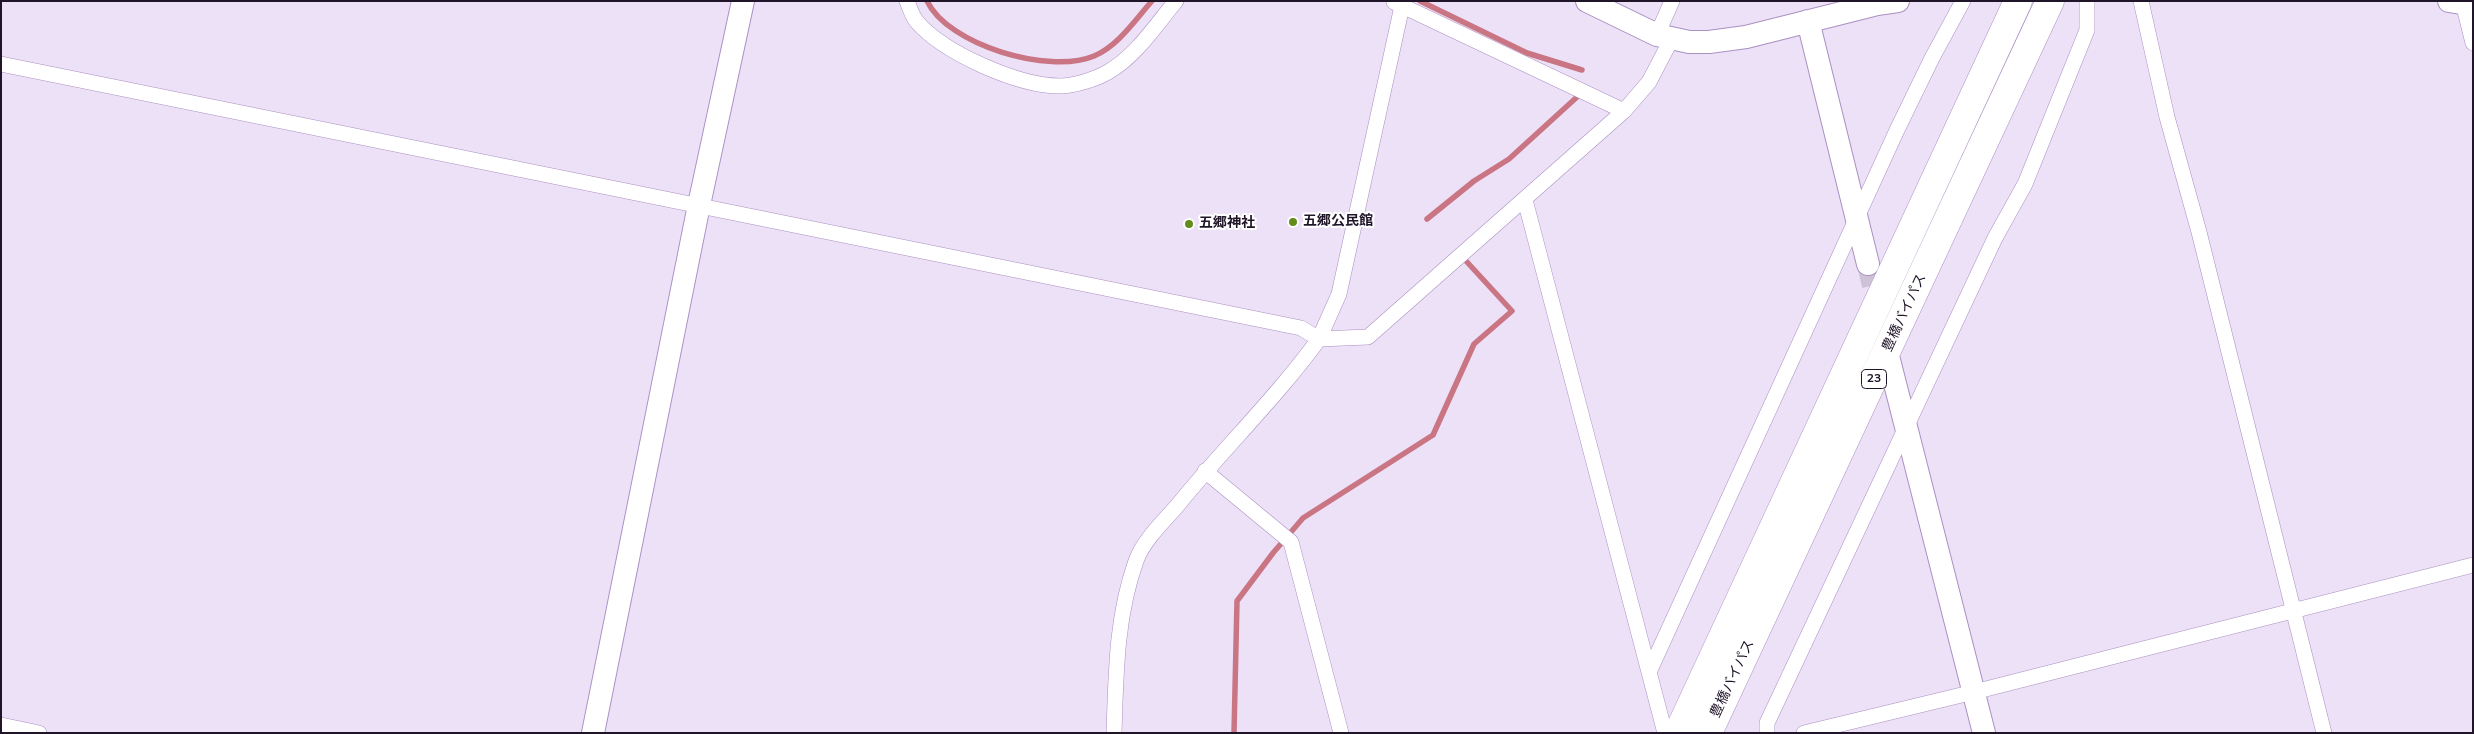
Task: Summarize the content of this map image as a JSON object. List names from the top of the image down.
{
  "streets": {
    "highway": ["豊橋バイパス", "23"]
  },
  "places": ["五郷公民館", "五郷神社"]
}
